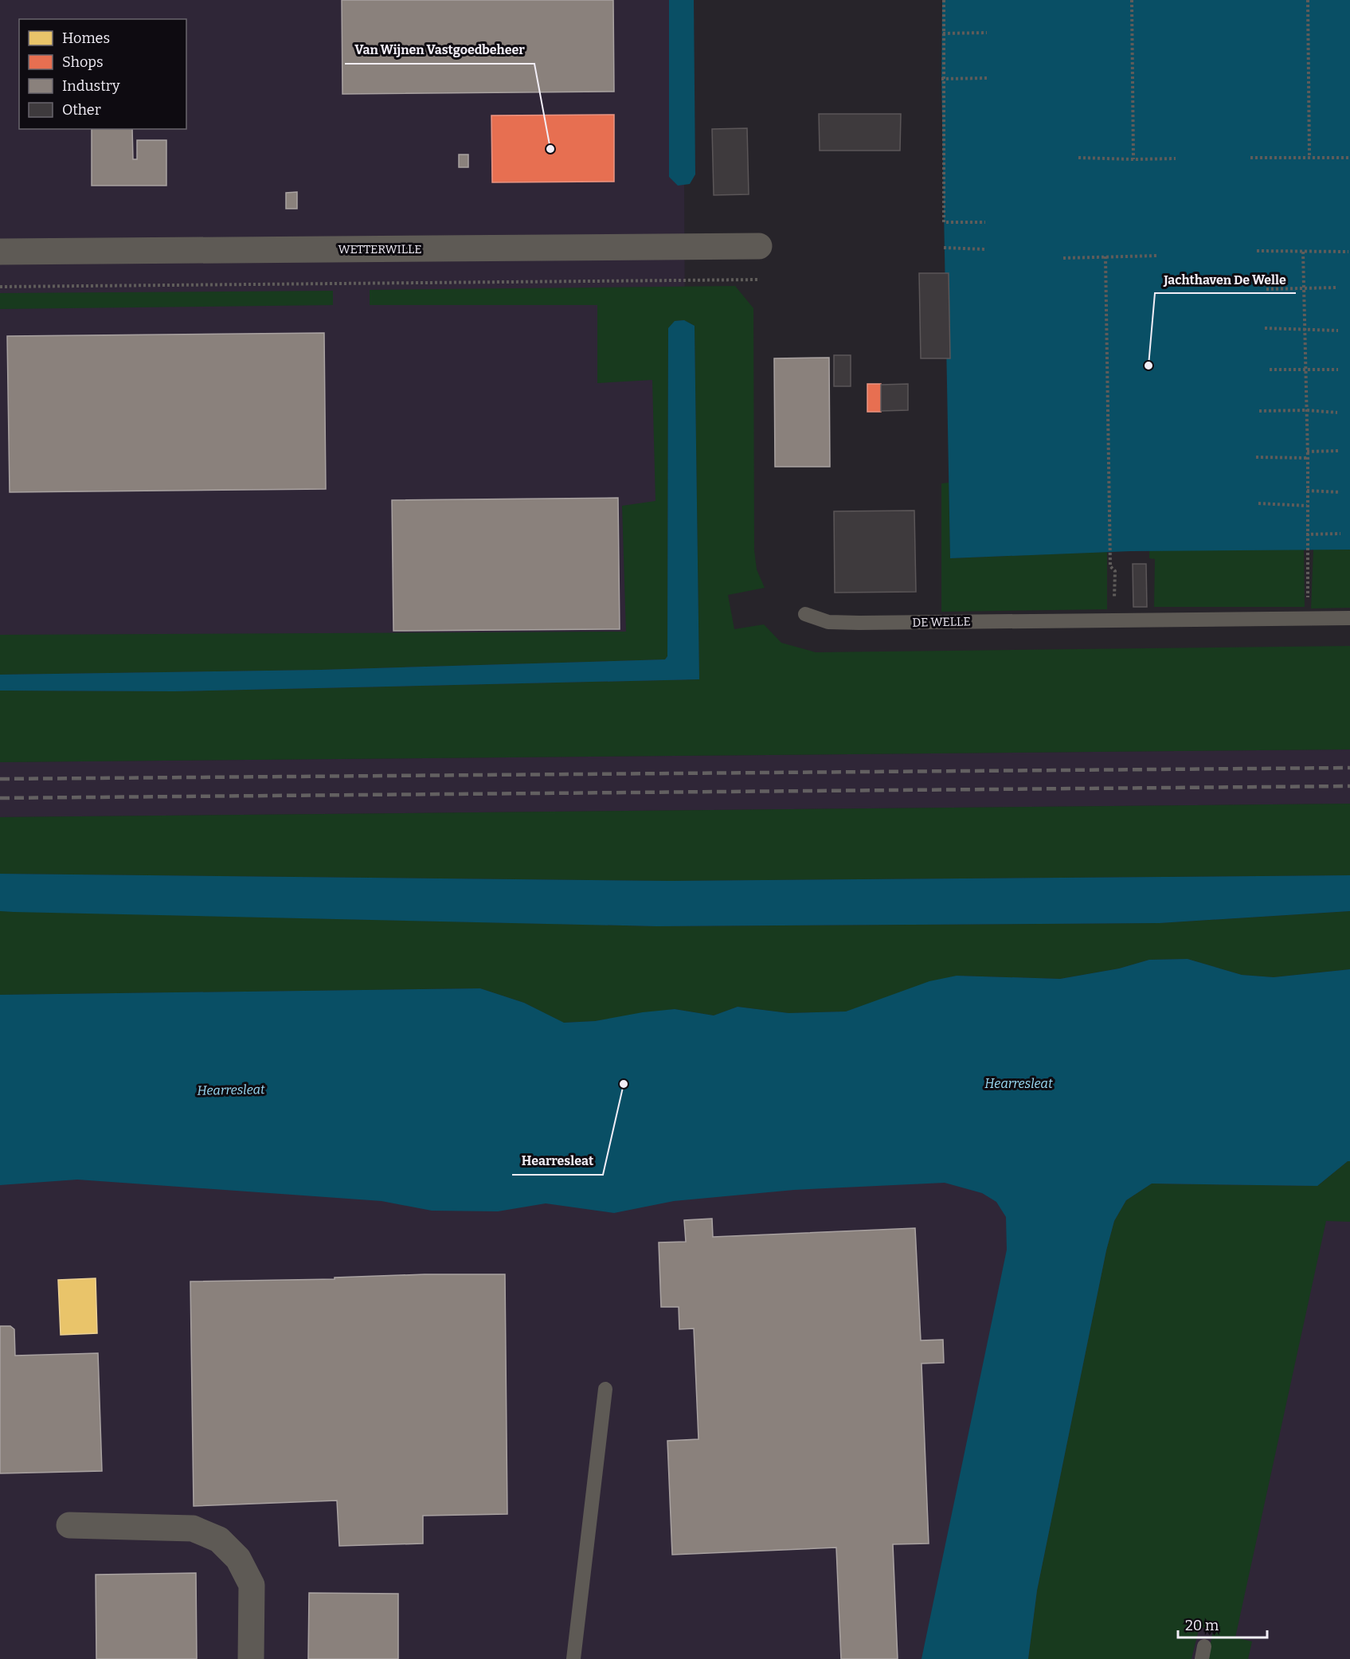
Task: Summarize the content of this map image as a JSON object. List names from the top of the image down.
{
  "streets": {
    "street": ["WETTERWILLE"],
    "lane": ["DE WELLE"]
  },
  "water": ["Hearresleat"],
  "places": ["Van Wijnen Vastgoedbeheer", "Jachthaven De Welle", "Hearresleat"],
  "legend": [
    "Homes",
    "Shops",
    "Industry",
    "Other"
  ],
  "scale_bar": "20 m"
}
